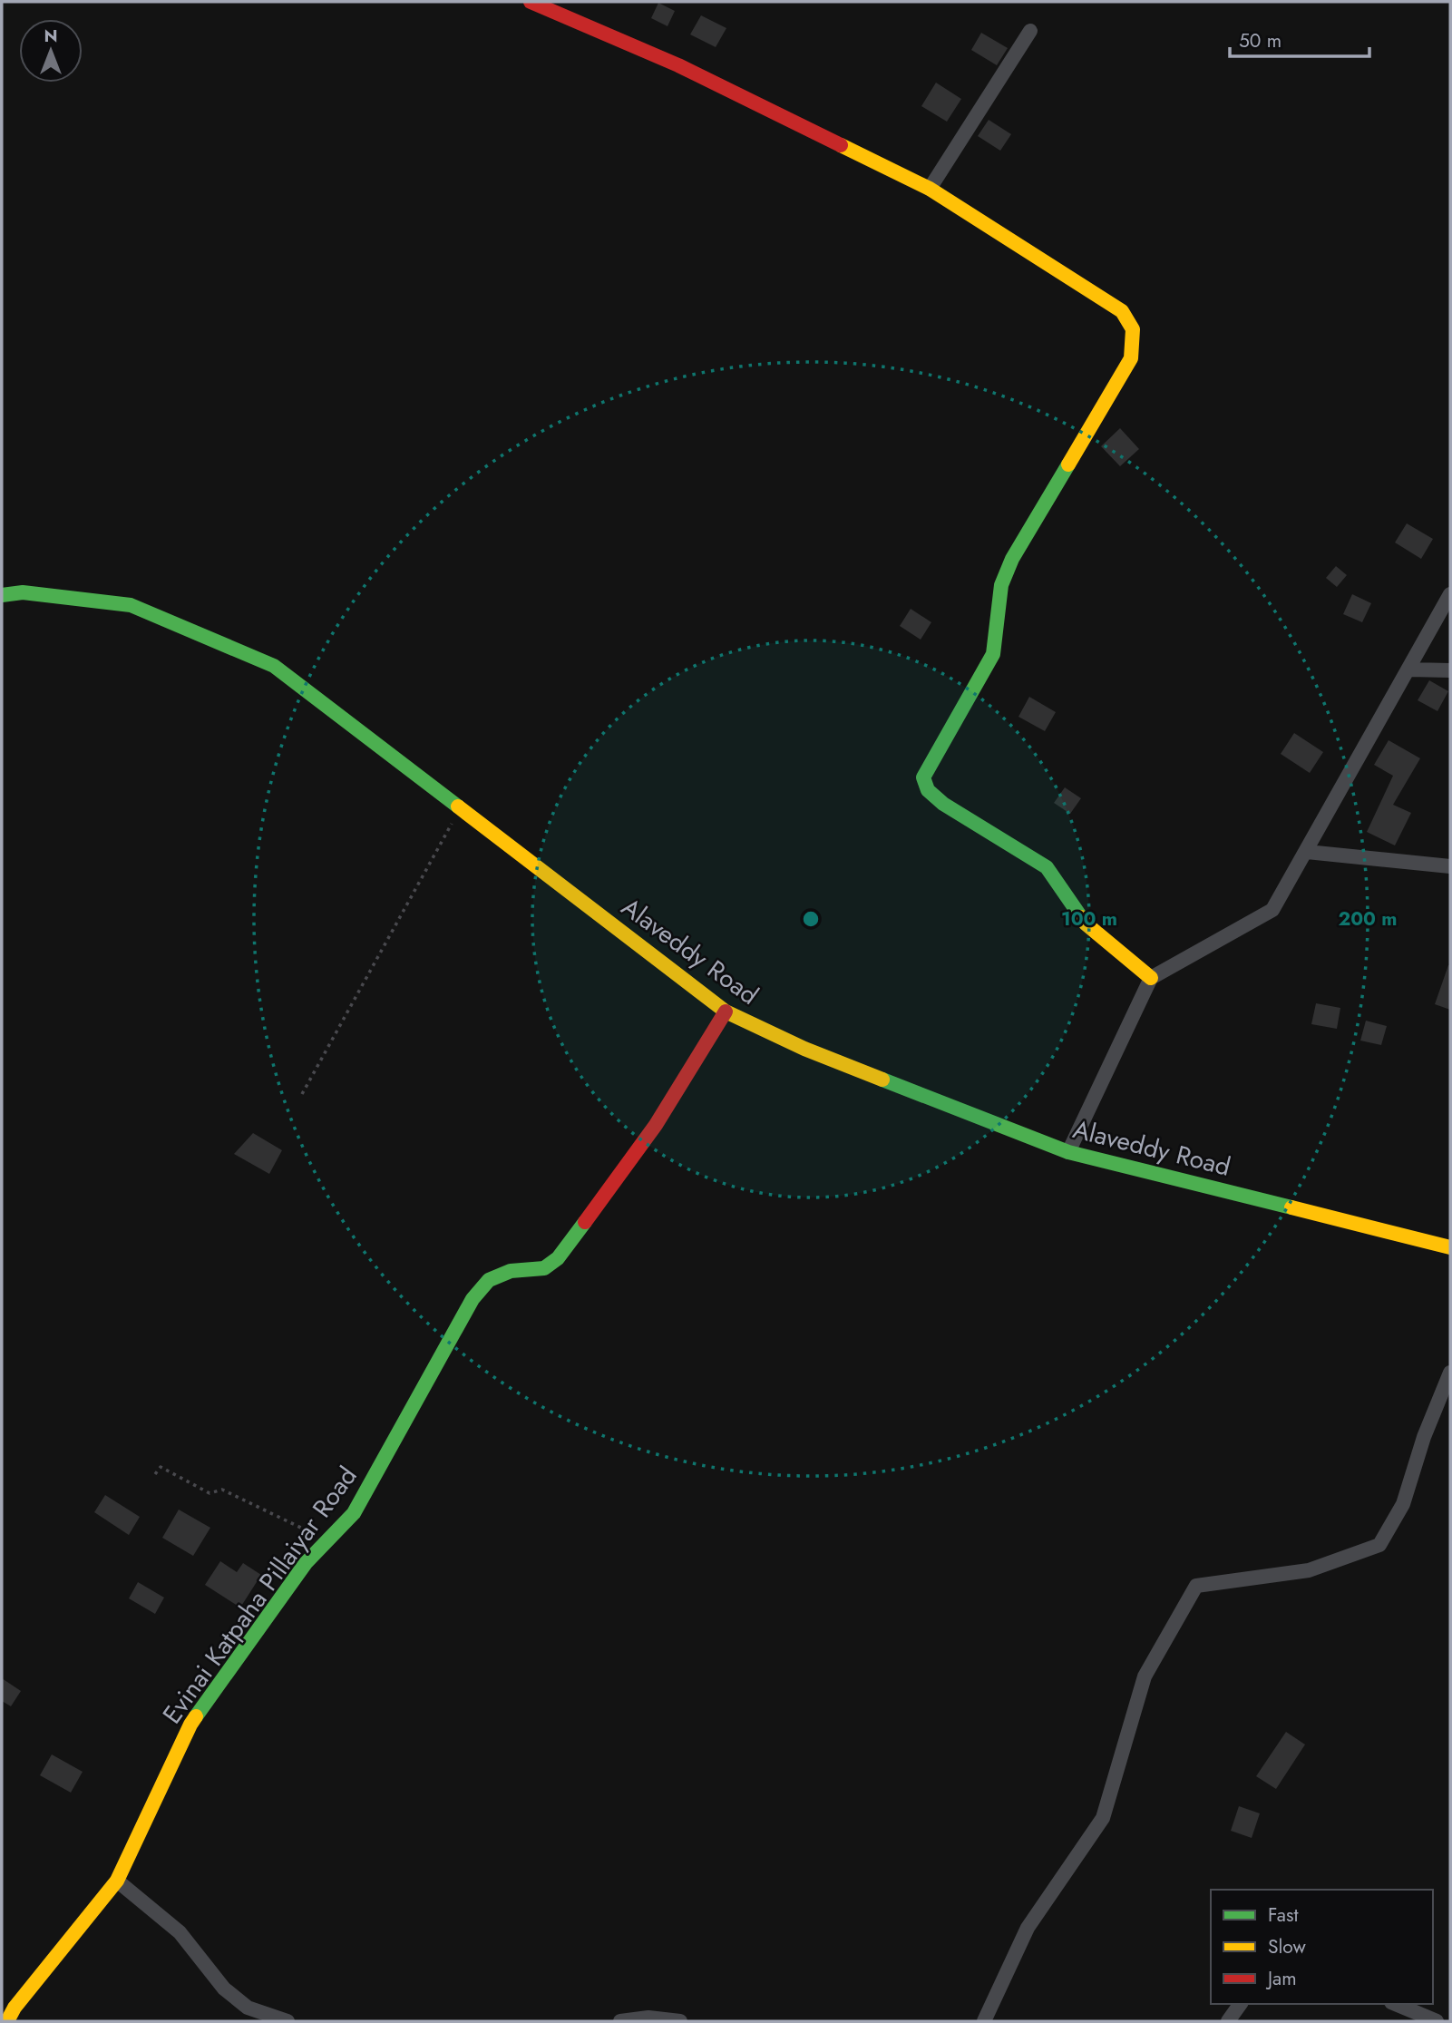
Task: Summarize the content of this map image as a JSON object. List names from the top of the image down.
{
  "streets": {
    "street": ["Alaveddy Road", "Evinai Katpaha Pillaiyar Road"]
  },
  "crossings": [
    ["Alaveddy Road", "Evinai Katpaha Pillaiyar Road"]
  ],
  "legend": ["Fast", "Slow", "Jam"],
  "scale_bar": "50 m",
  "north": "top",
  "rings": ["100 m", "200 m"]
}
